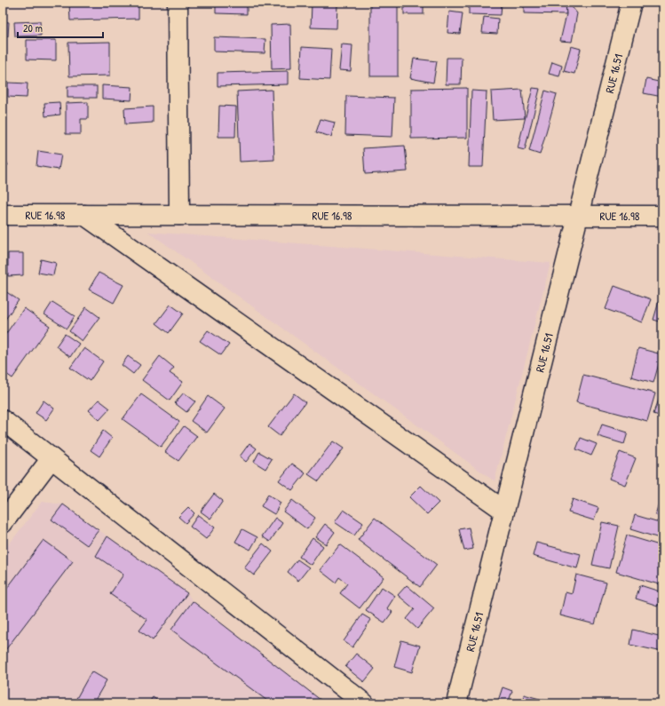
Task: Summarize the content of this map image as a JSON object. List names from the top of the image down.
{
  "streets": {
    "street": ["RUE 16.51", "RUE 16.98"]
  },
  "crossings": [
    ["RUE 16.51", "RUE 16.98"]
  ],
  "scale_bar": "20 m"
}
